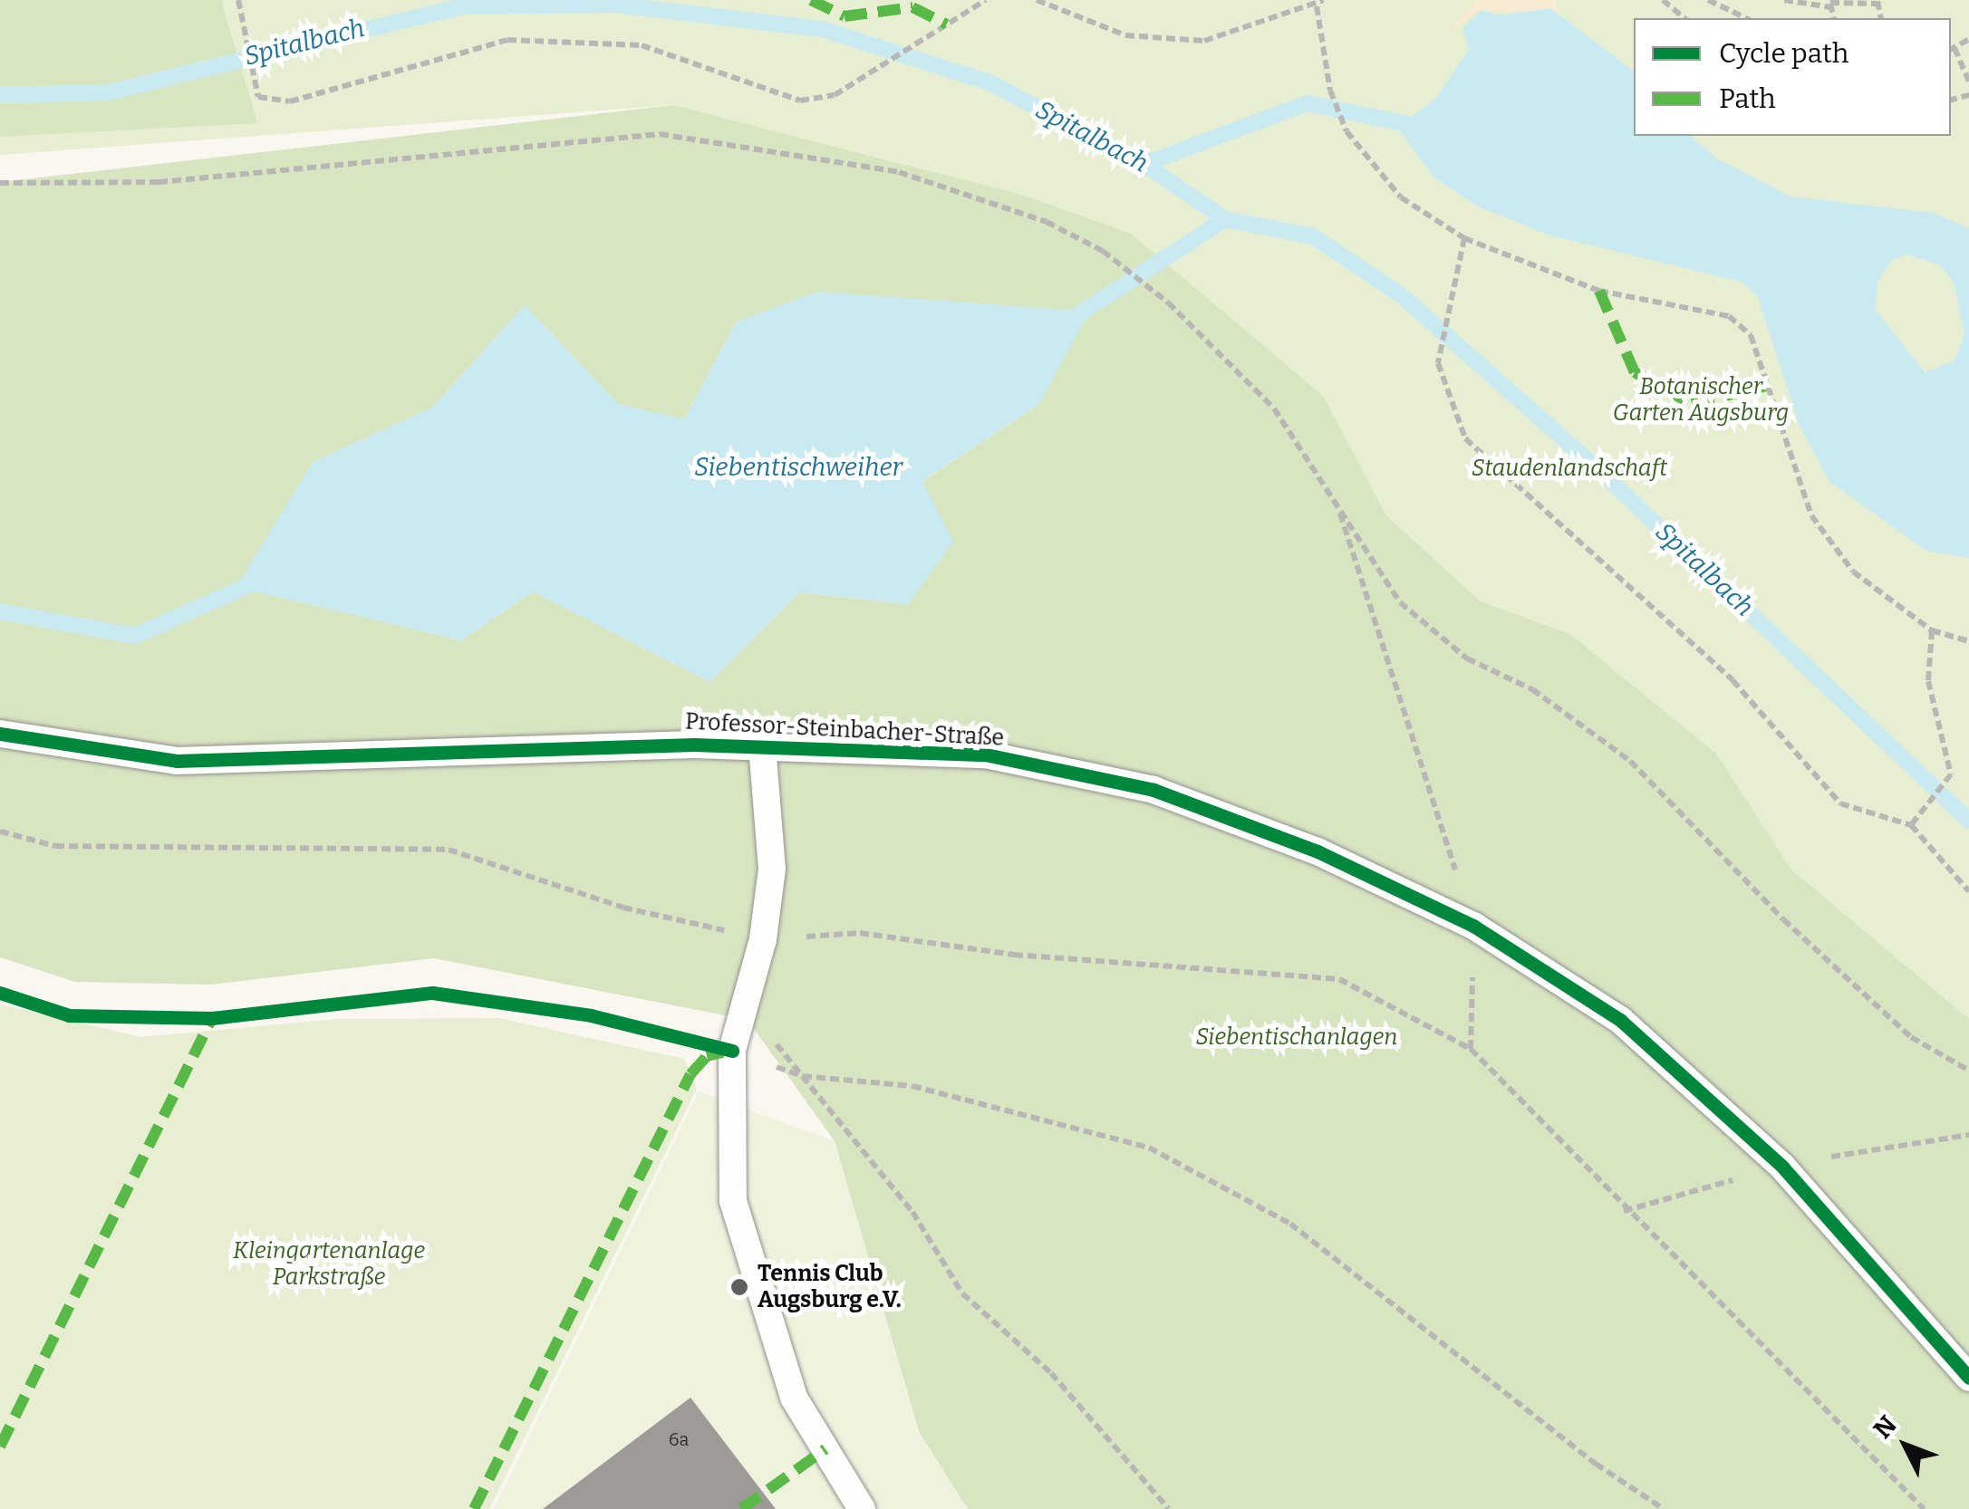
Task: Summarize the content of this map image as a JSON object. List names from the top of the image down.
{
  "streets": {
    "lane": ["Professor-Steinbacher-Straße"]
  },
  "water": ["Spitalbach", "Siebentischweiher"],
  "parks": [
    "Botanischer Garten Augsburg",
    "Staudenlandschaft",
    "Siebentischanlagen",
    "Kleingartenanlage Parkstraße"
  ],
  "places": ["Tennis Club Augsburg e.V."],
  "house_numbers": ["6a"],
  "legend": ["Cycle path", "Path"],
  "north": "top left"
}
